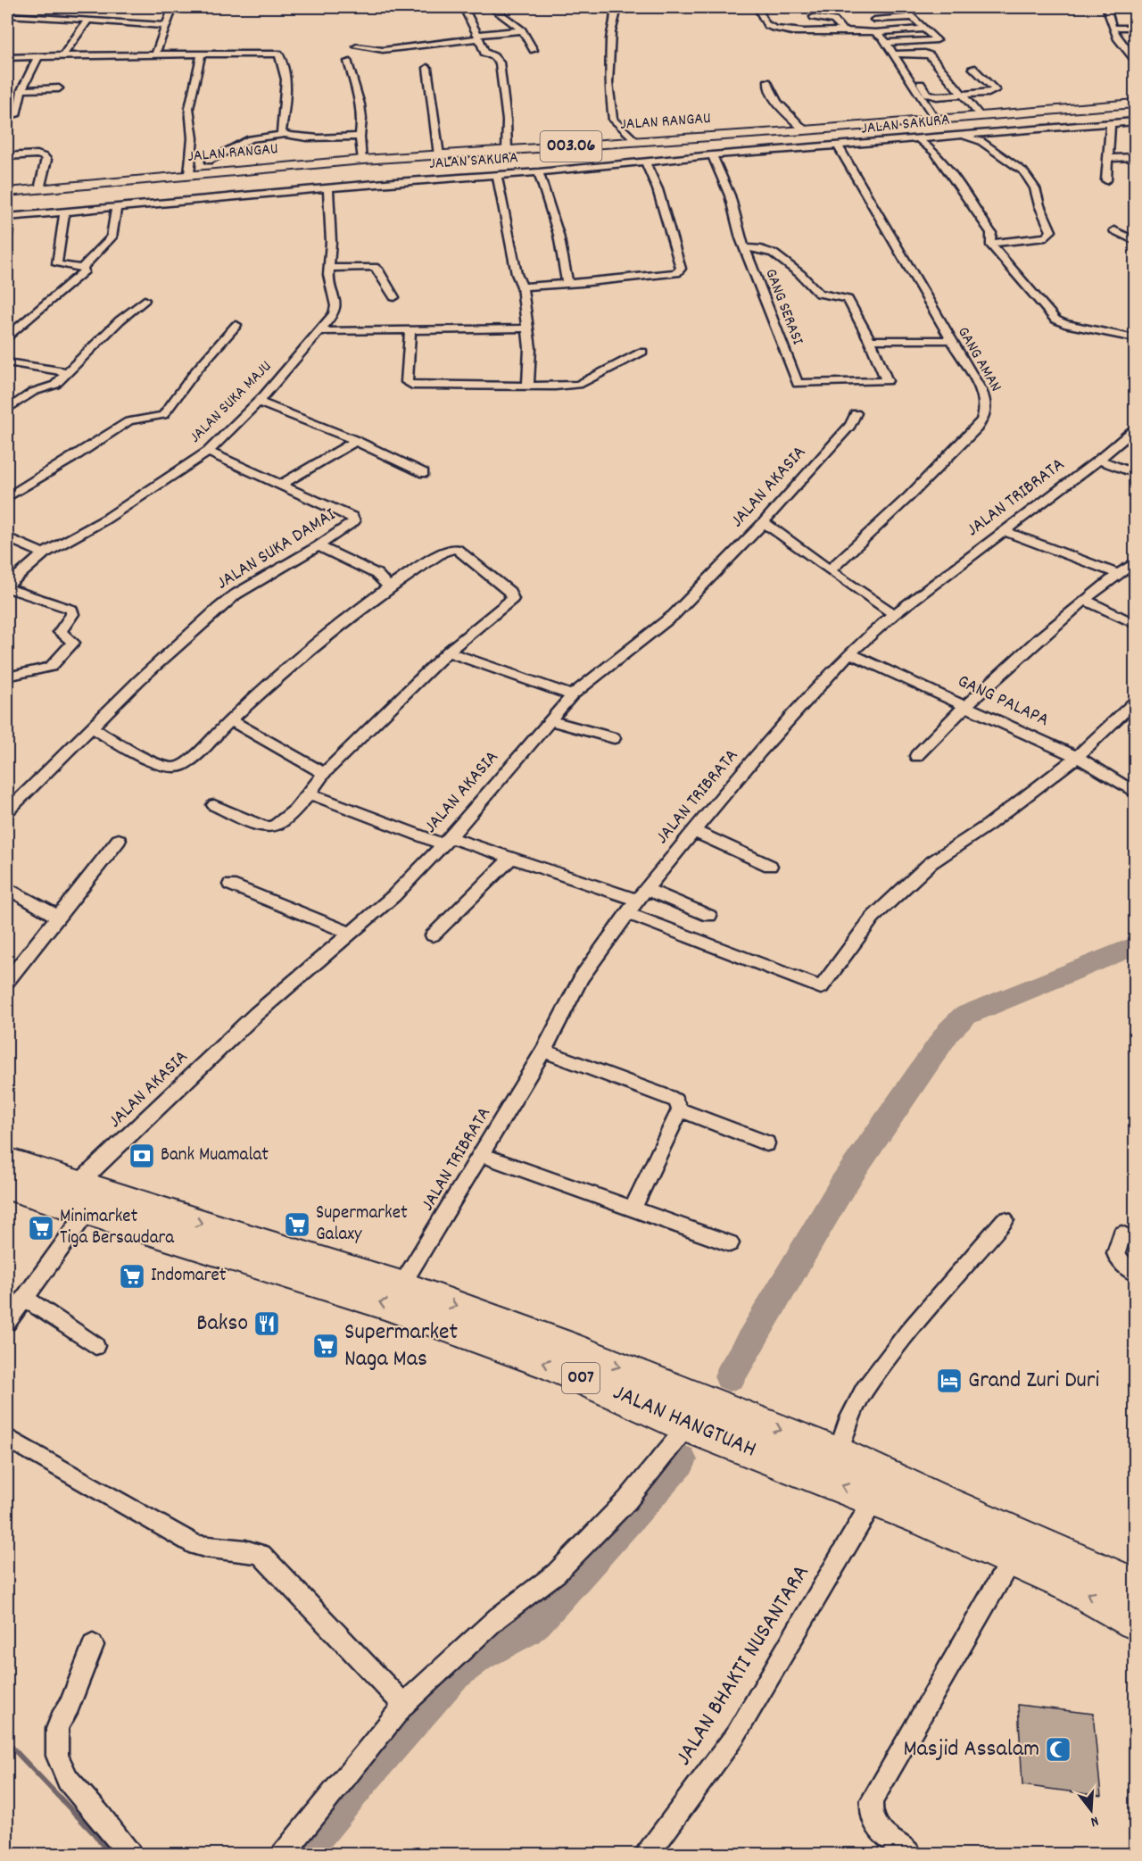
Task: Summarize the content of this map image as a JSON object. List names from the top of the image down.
{
  "streets": {
    "highway": ["007", "JALAN HANGTUAH"],
    "main road": ["JALAN RANGAU", "003.06"],
    "street": [
      "JALAN SAKURA",
      "GANG SERASI",
      "GANG AMAN",
      "JALAN SUKA MAJU",
      "JALAN AKASIA",
      "JALAN TRIBRATA",
      "JALAN SUKA DAMAI",
      "GANG PALAPA",
      "JALAN BHAKTI NUSANTARA"
    ]
  },
  "crossings": [
    ["JALAN SAKURA", "GANG SERASI"],
    ["JALAN SAKURA", "GANG AMAN"],
    ["JALAN SAKURA", "JALAN SUKA MAJU"],
    ["JALAN SUKA MAJU", "JALAN SUKA DAMAI"],
    ["JALAN AKASIA", "JALAN HANGTUAH"],
    ["JALAN TRIBRATA", "GANG PALAPA"],
    ["JALAN TRIBRATA", "JALAN HANGTUAH"],
    ["JALAN HANGTUAH", "JALAN BHAKTI NUSANTARA"]
  ],
  "places": {
    "bank": ["Bank Muamalat"],
    "supermarket": [
      "Supermarket Galaxy",
      "Minimarket Tiga Bersaudara",
      "Indomaret",
      "Supermarket Naga Mas"
    ],
    "restaurant": ["Bakso"],
    "hotel": ["Grand Zuri Duri"],
    "mosque": ["Masjid Assalam"]
  },
  "north": "bottom"
}
